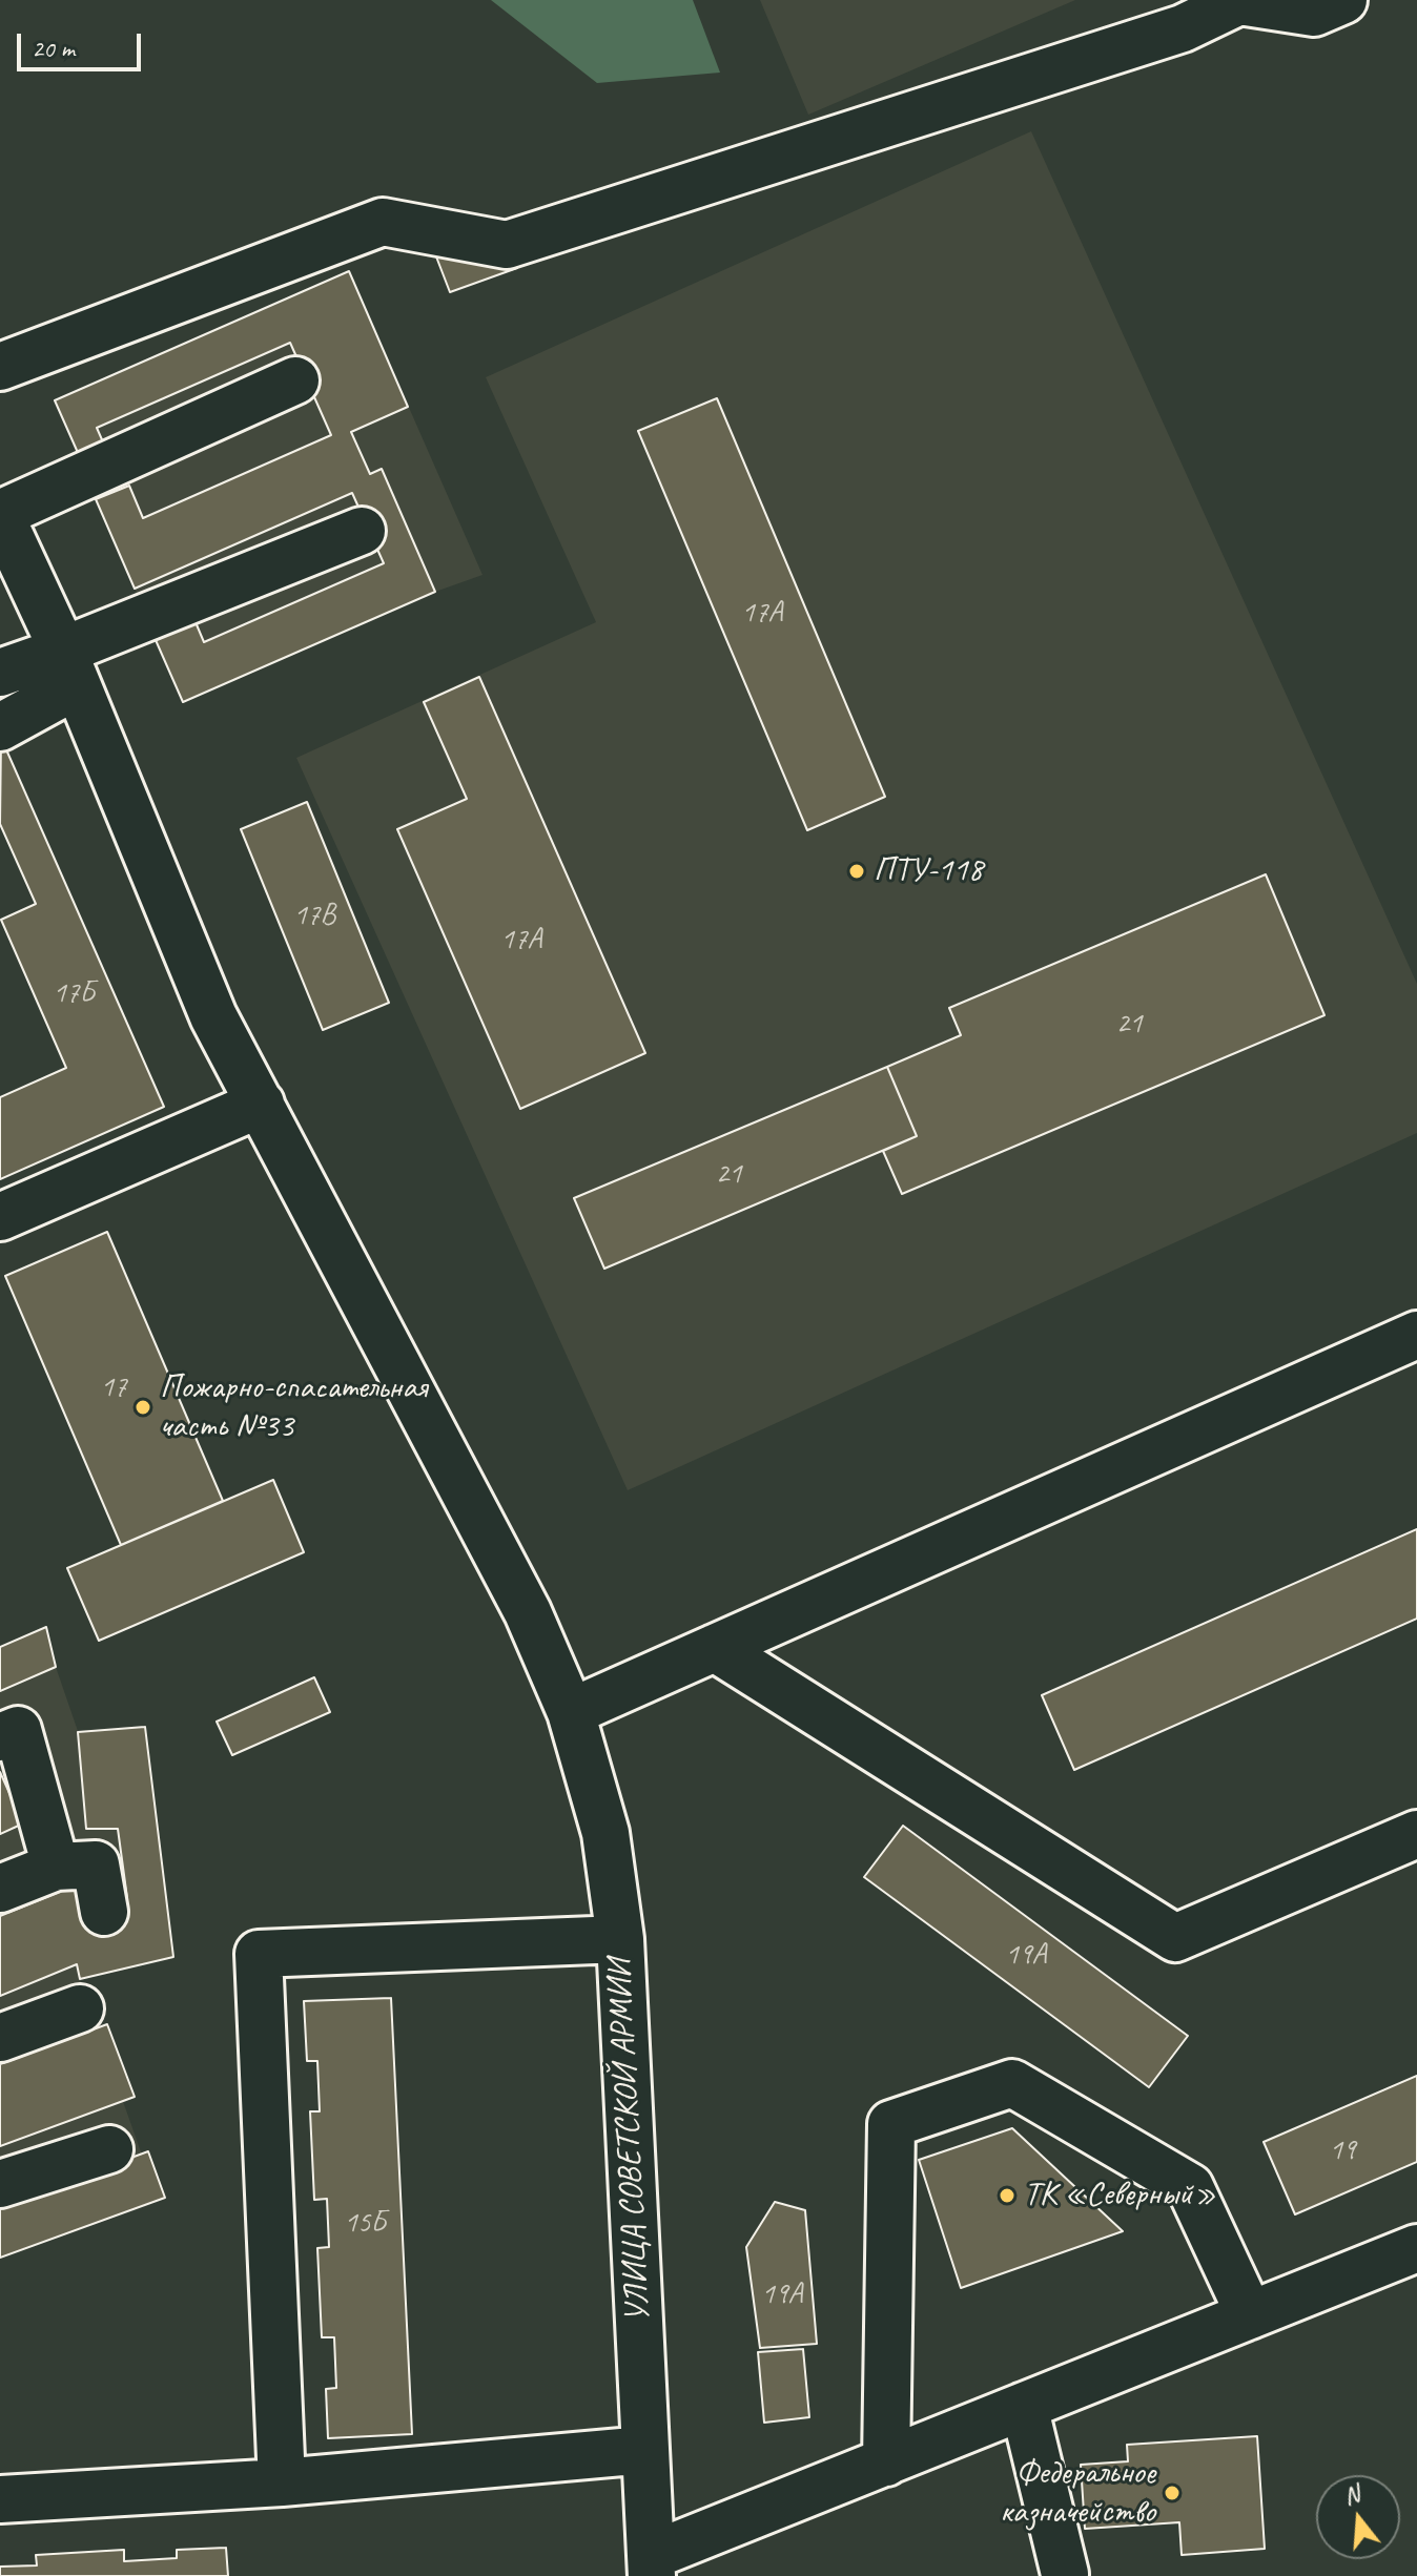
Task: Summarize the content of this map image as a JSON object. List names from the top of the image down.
{
  "streets": {
    "street": ["УЛИЦА СОВЕТСКОЙ АРМИИ"]
  },
  "places": [
    "ПТУ-118",
    "Пожарно-спасательная часть №33",
    "ТК «Северный»",
    "Федеральное казначейство"
  ],
  "house_numbers": [
    "17А",
    "17В",
    "17А",
    "17Б",
    "21",
    "21",
    "17",
    "19А",
    "19",
    "15Б",
    "19А"
  ],
  "scale_bar": "20 m",
  "north": "top"
}
